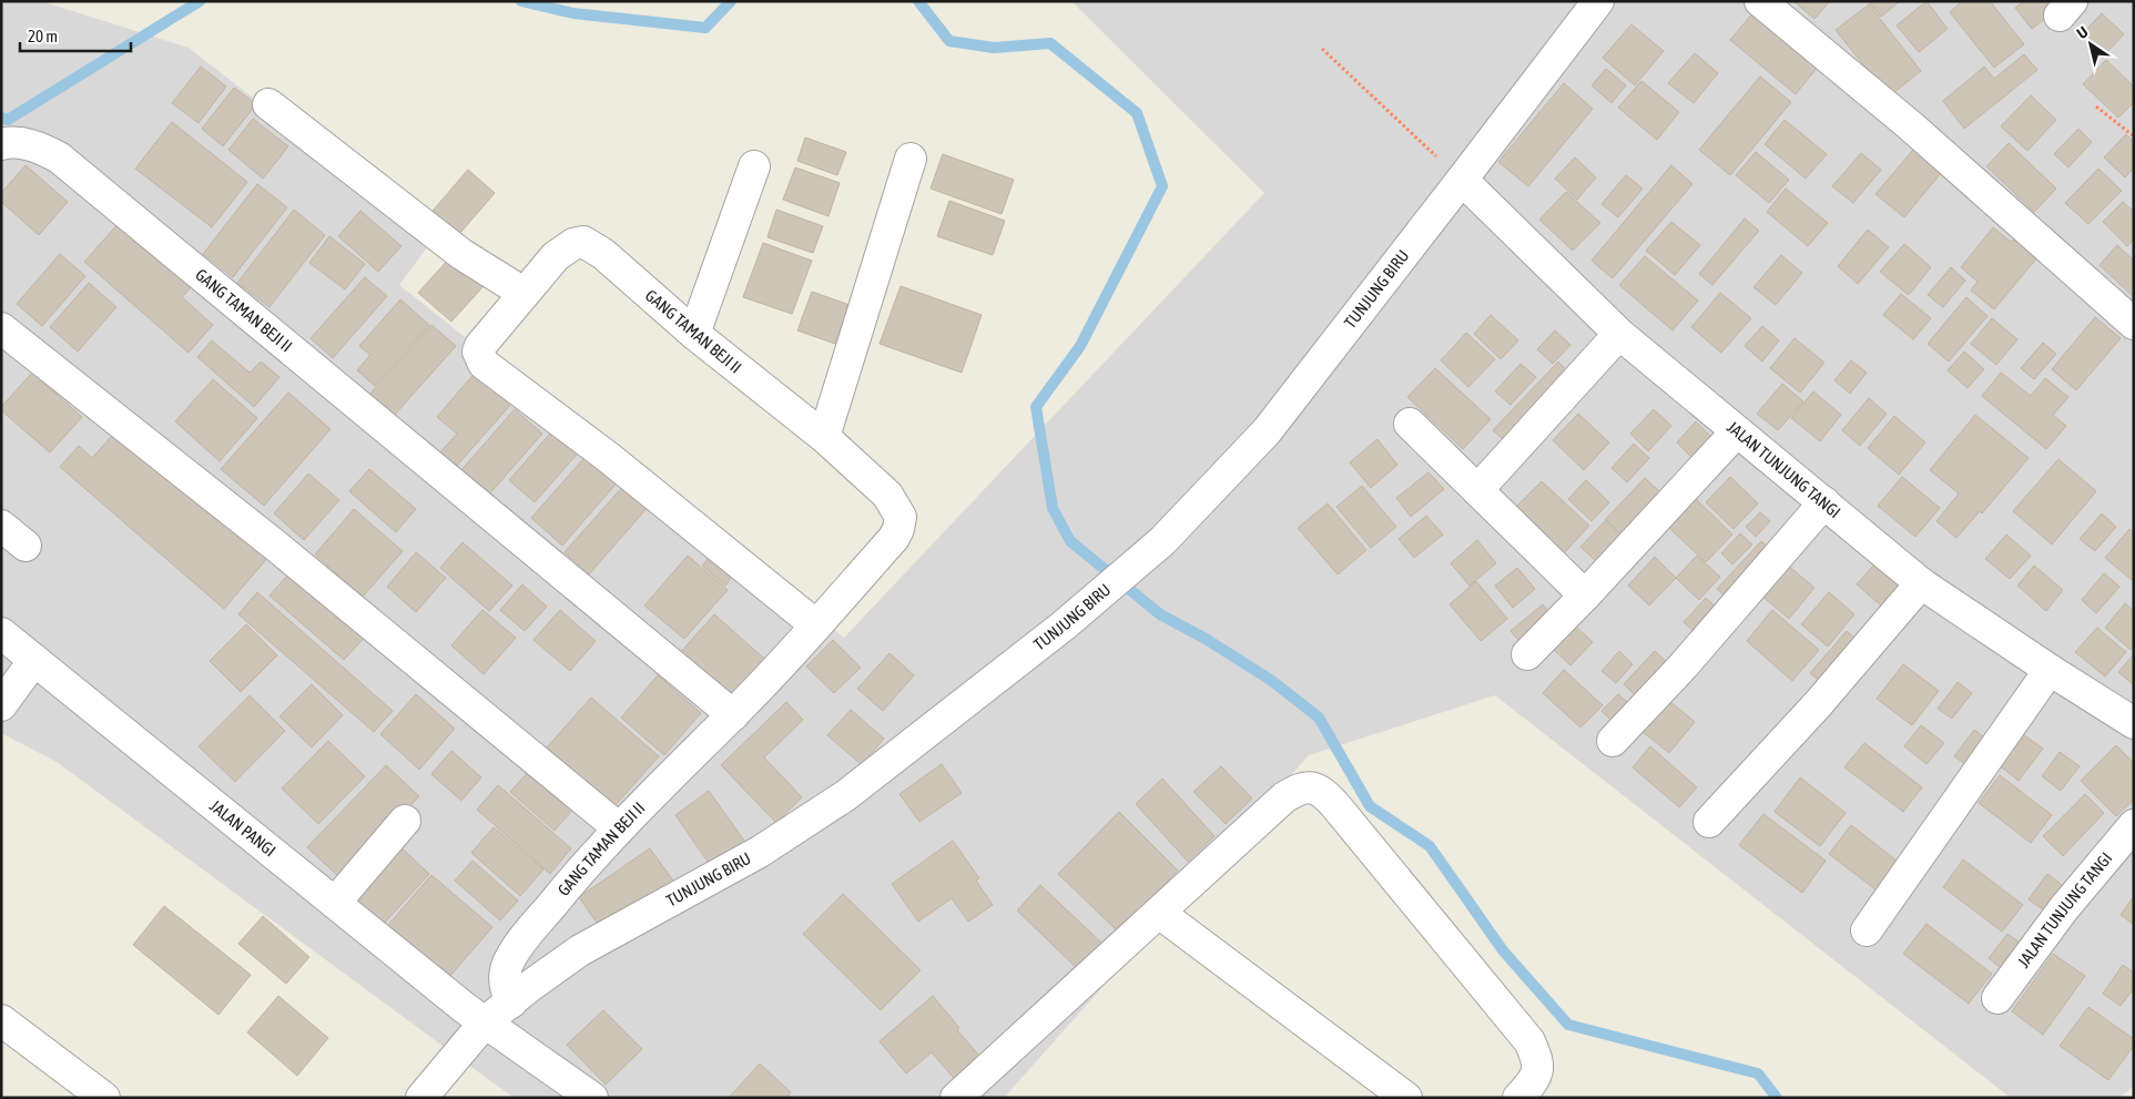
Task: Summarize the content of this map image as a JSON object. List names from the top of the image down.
{
  "streets": {
    "street": [
      "TUNJUNG BIRU",
      "GANG TAMAN BEJI II",
      "JALAN TUNJUNG TANGI",
      "JALAN PANGI"
    ]
  },
  "crossings": [
    ["TUNJUNG BIRU", "GANG TAMAN BEJI II"],
    ["TUNJUNG BIRU", "JALAN TUNJUNG TANGI"],
    ["TUNJUNG BIRU", "JALAN PANGI"]
  ],
  "scale_bar": "20 m",
  "north": "top left"
}
